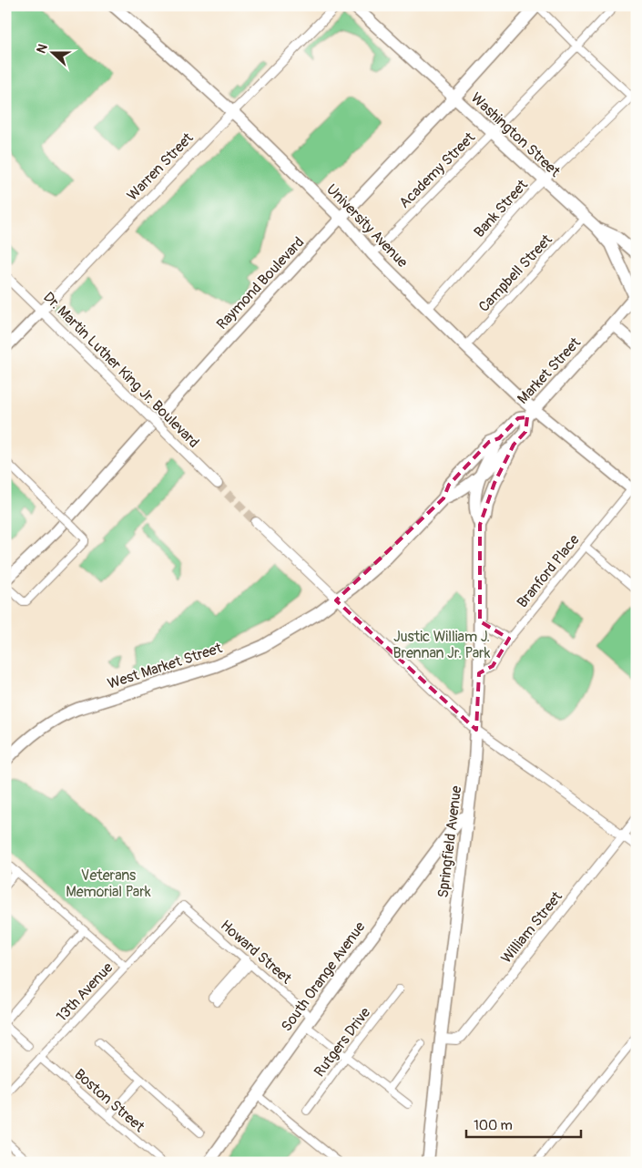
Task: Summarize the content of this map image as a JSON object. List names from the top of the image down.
{
  "streets": {
    "main road": [
      "Washington Street",
      "Warren Street",
      "University Avenue",
      "Raymond Boulevard",
      "Market Street",
      "West Market Street",
      "Springfield Avenue",
      "South Orange Avenue"
    ],
    "street": [
      "Academy Street",
      "Bank Street",
      "Campbell Street",
      "Dr. Martin Luther King Jr. Boulevard",
      "Branford Place",
      "William Street",
      "Howard Street",
      "13th Avenue",
      "Rutgers Drive",
      "Boston Street"
    ]
  },
  "crossings": [
    ["Washington Street", "Academy Street"],
    ["Washington Street", "Bank Street"],
    ["Washington Street", "Campbell Street"],
    ["Washington Street", "Raymond Boulevard"],
    ["Washington Street", "Market Street"],
    ["Warren Street", "University Avenue"],
    ["Warren Street", "Dr. Martin Luther King Jr. Boulevard"],
    ["Academy Street", "University Avenue"],
    ["Bank Street", "University Avenue"],
    ["University Avenue", "Campbell Street"],
    ["University Avenue", "Raymond Boulevard"],
    ["University Avenue", "Market Street"],
    ["University Avenue", "Branford Place"],
    ["University Avenue", "Springfield Avenue"],
    ["Market Street", "West Market Street"],
    ["Market Street", "Springfield Avenue"],
    ["Branford Place", "Springfield Avenue"],
    ["Springfield Avenue", "William Street"],
    ["Springfield Avenue", "South Orange Avenue"],
    ["Howard Street", "South Orange Avenue"],
    ["Howard Street", "13th Avenue"],
    ["Howard Street", "Rutgers Drive"],
    ["13th Avenue", "Boston Street"]
  ],
  "parks": ["Justic William J. Brennan Jr. Park", "Veterans Memorial Park"],
  "scale_bar": "100 m",
  "north": "left"
}
